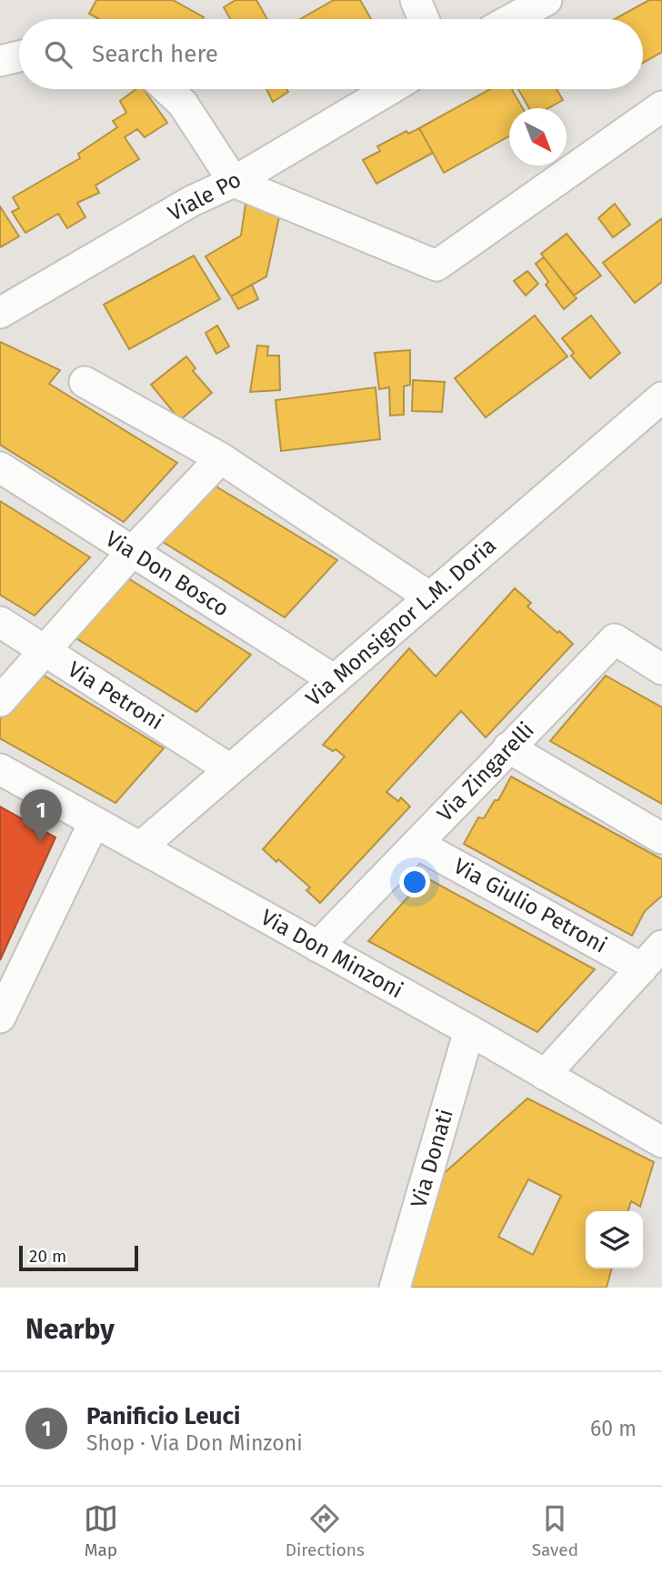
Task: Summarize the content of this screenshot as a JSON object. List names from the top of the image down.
{
  "streets": {
    "street": [
      "Viale Po",
      "Via Don Bosco",
      "Via Monsignor L.M. Doria",
      "Via Petroni",
      "Via Zingarelli",
      "Via Giulio Petroni",
      "Via Don Minzoni",
      "Via Donati"
    ]
  },
  "crossings": [
    ["Via Don Bosco", "Via Monsignor L.M. Doria"],
    ["Via Monsignor L.M. Doria", "Via Petroni"],
    ["Via Monsignor L.M. Doria", "Via Don Minzoni"],
    ["Via Zingarelli", "Via Giulio Petroni"],
    ["Via Zingarelli", "Via Don Minzoni"],
    ["Via Don Minzoni", "Via Donati"]
  ],
  "scale_bar": "20 m",
  "north": "bottom right",
  "page": {
    "search": "Search here",
    "pins": "1",
    "scale": "20 m",
    "heading": "Nearby",
    "list": [
      {
        "mark": "1",
        "name": "Panificio Leuci",
        "note": "Shop · Via Don Minzoni",
        "value": "60 m"
      }
    ],
    "nav": ["Map", "Directions", "Saved"]
  }
}
